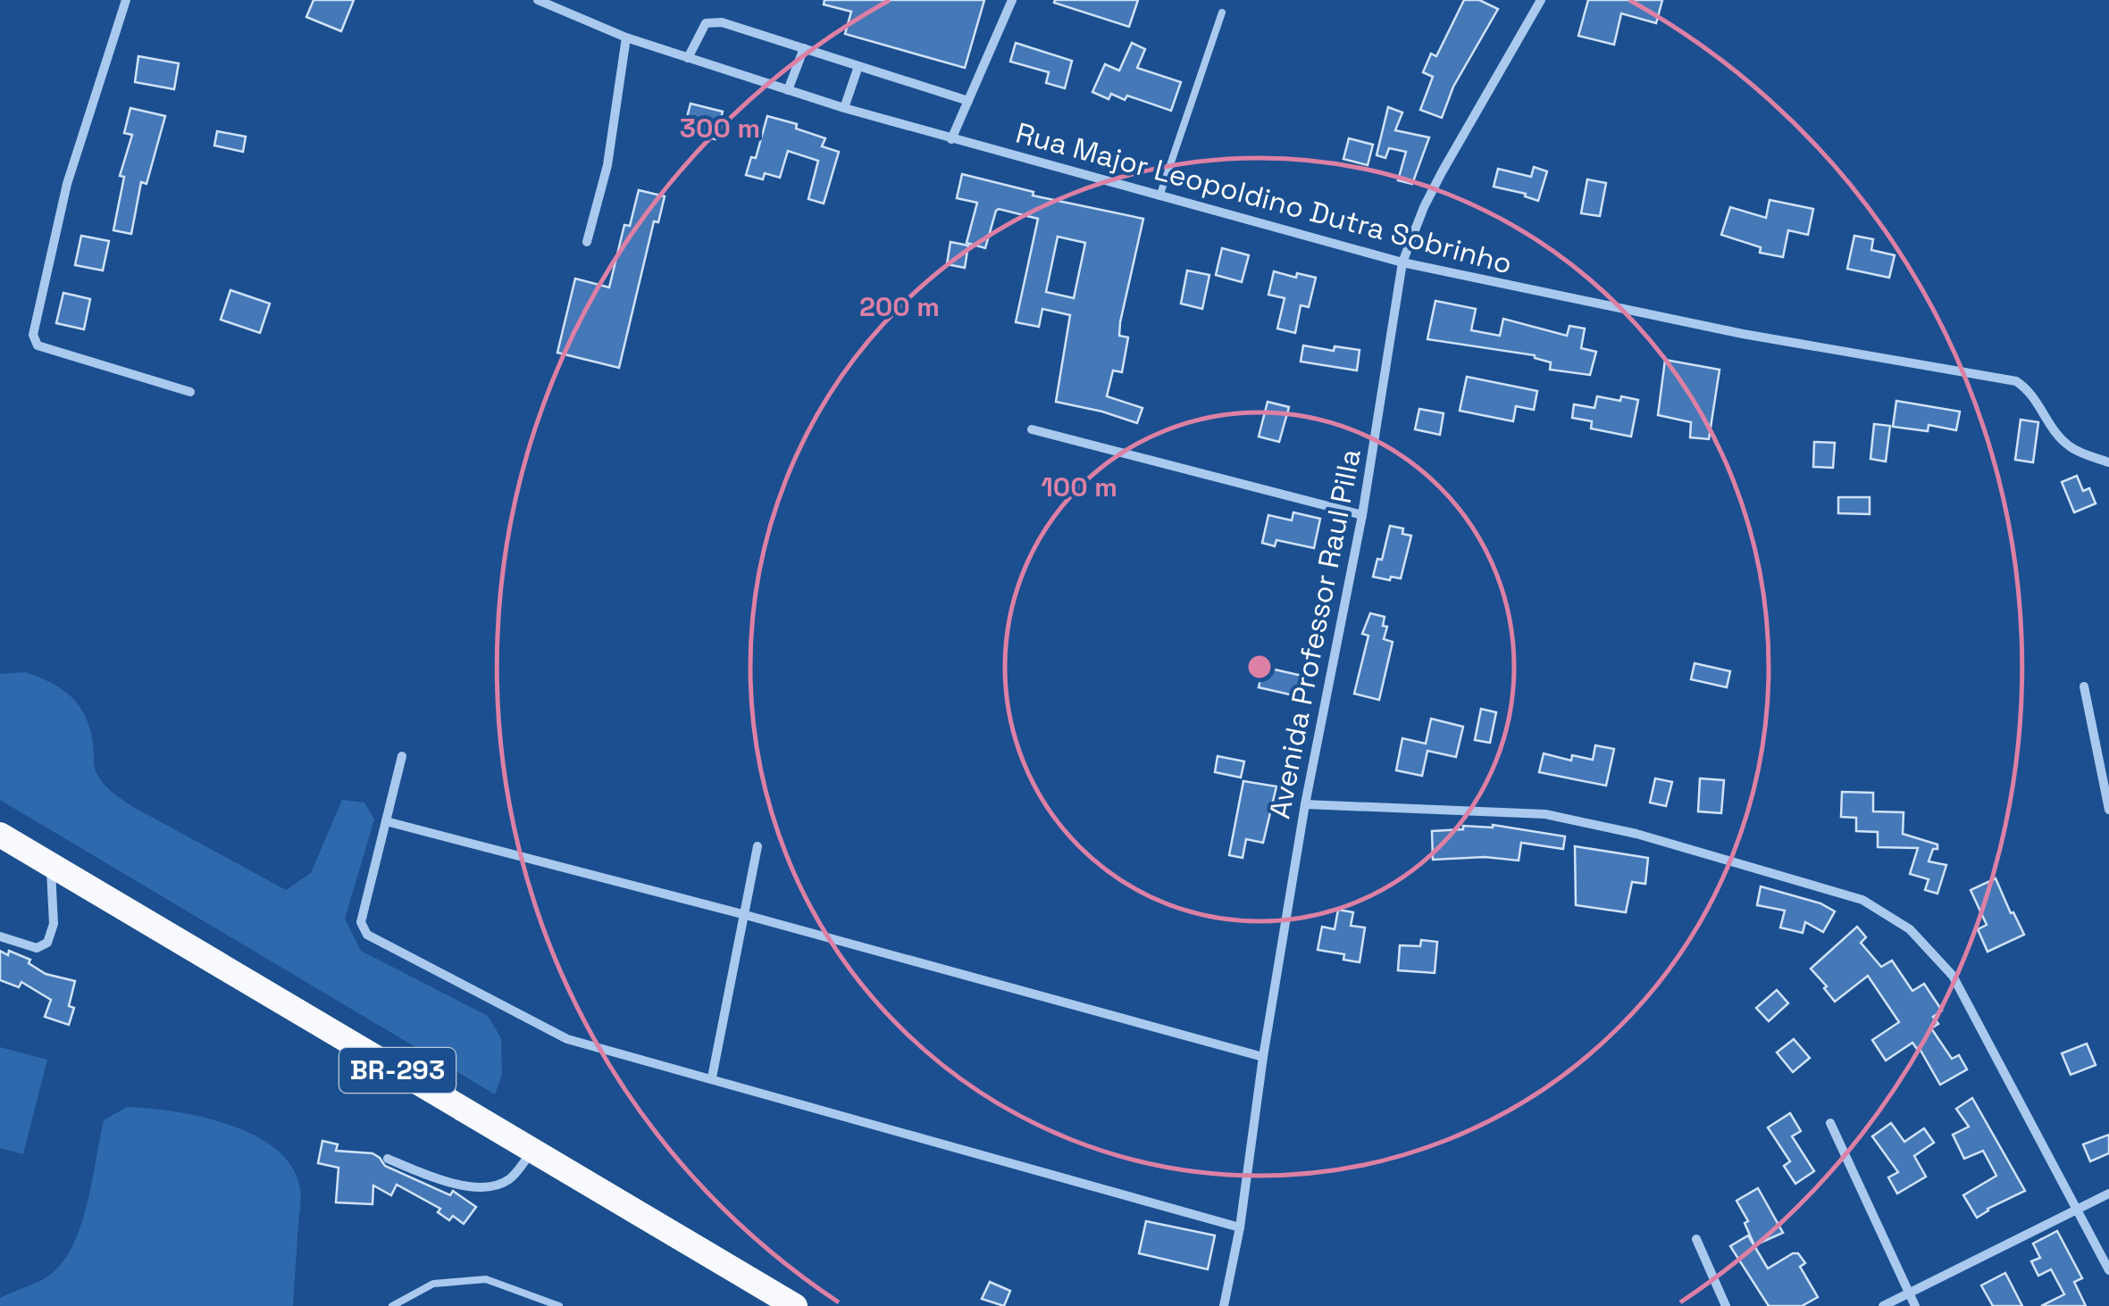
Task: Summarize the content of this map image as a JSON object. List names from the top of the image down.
{
  "streets": {
    "highway": ["BR-293"],
    "street": ["Rua Major Leopoldino Dutra Sobrinho", "Avenida Professor Raul Pilla"]
  },
  "crossings": [
    ["Rua Major Leopoldino Dutra Sobrinho", "Avenida Professor Raul Pilla"]
  ],
  "rings": ["300 m", "200 m", "100 m"]
}
